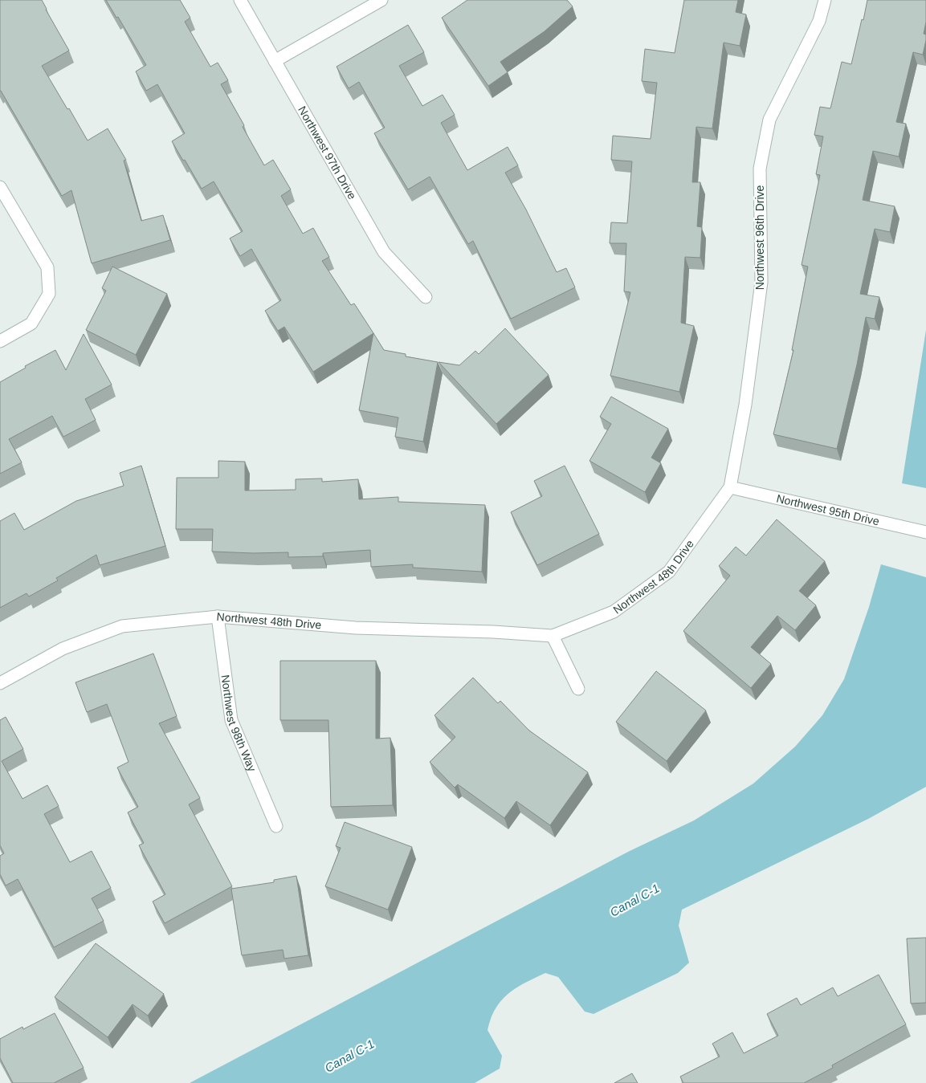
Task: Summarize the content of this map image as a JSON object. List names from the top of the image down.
{
  "streets": {
    "street": [
      "Northwest 97th Drive",
      "Northwest 96th Drive",
      "Northwest 95th Drive",
      "Northwest 48th Drive",
      "Northwest 98th Way"
    ]
  },
  "crossings": [
    ["Northwest 96th Drive", "Northwest 95th Drive"],
    ["Northwest 96th Drive", "Northwest 48th Drive"],
    ["Northwest 95th Drive", "Northwest 48th Drive"],
    ["Northwest 48th Drive", "Northwest 98th Way"]
  ],
  "water": ["Canal C-1"]
}
